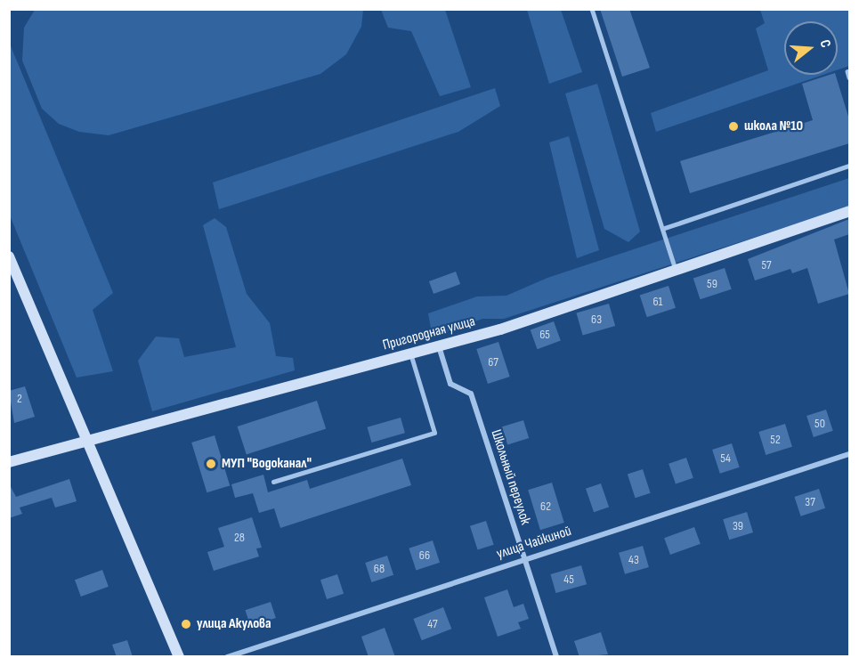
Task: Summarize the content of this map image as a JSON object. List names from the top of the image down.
{
  "streets": {
    "street": ["Пригородная улица", "Школьный переулок", "улица Чайкиной"]
  },
  "crossings": [
    ["Пригородная улица", "Школьный переулок"],
    ["Школьный переулок", "улица Чайкиной"]
  ],
  "places": ["школа №10", "МУП \"Водоканал\"", "улица Акулова"],
  "house_numbers": [
    "57",
    "59",
    "61",
    "63",
    "65",
    "67",
    "2",
    "50",
    "52",
    "54",
    "37",
    "62",
    "39",
    "28",
    "66",
    "43",
    "68",
    "45",
    "47"
  ],
  "north": "right"
}
